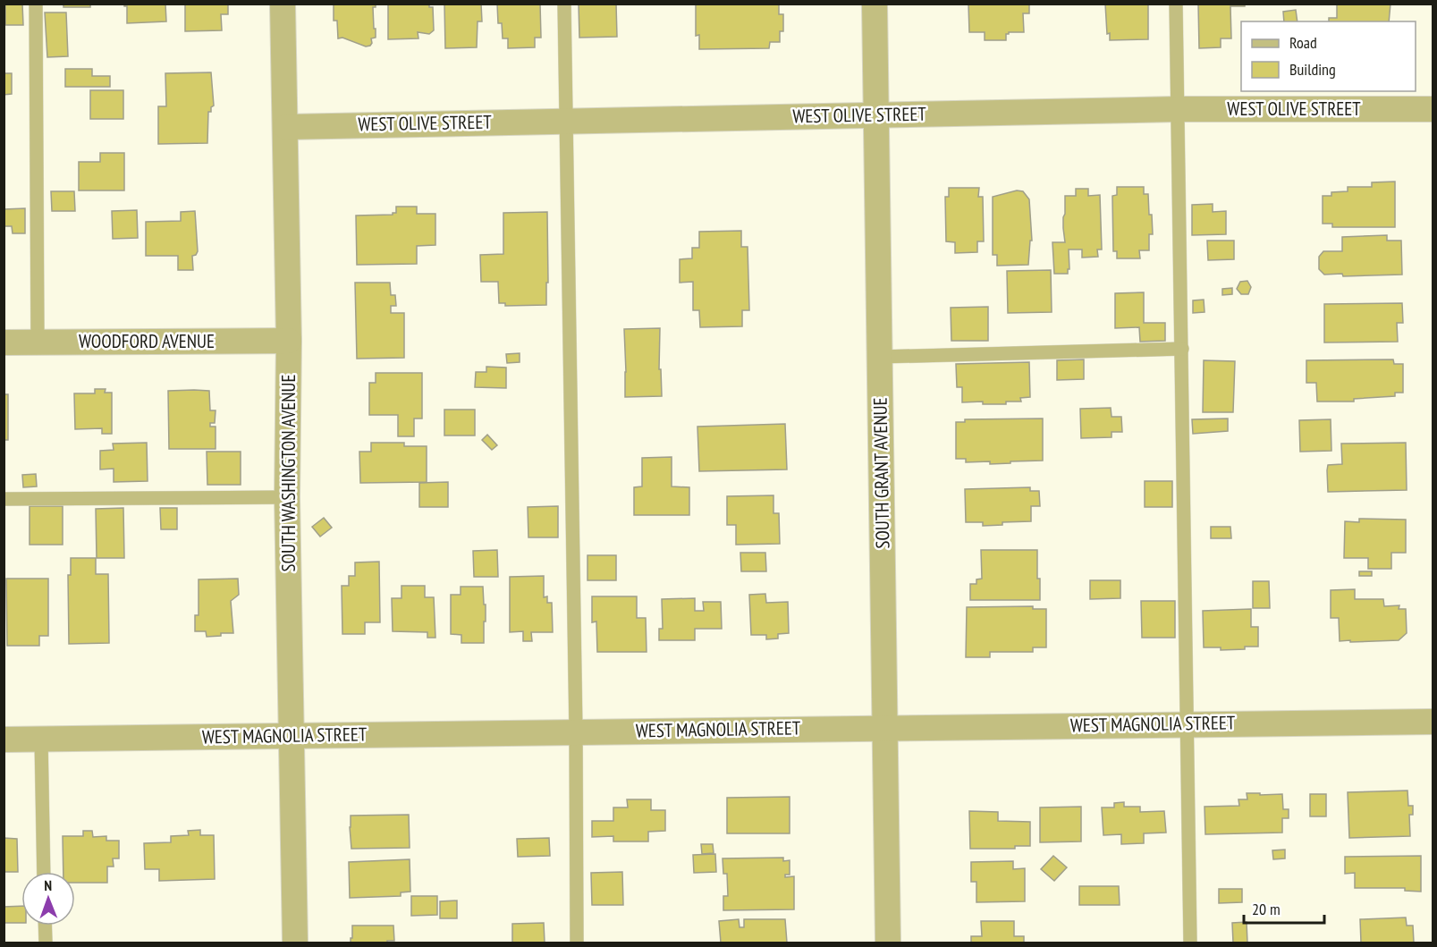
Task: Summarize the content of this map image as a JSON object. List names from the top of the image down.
{
  "streets": {
    "street": [
      "WEST OLIVE STREET",
      "WOODFORD AVENUE",
      "SOUTH WASHINGTON AVENUE",
      "SOUTH GRANT AVENUE",
      "WEST MAGNOLIA STREET"
    ]
  },
  "crossings": [
    ["WEST OLIVE STREET", "SOUTH WASHINGTON AVENUE"],
    ["WEST OLIVE STREET", "SOUTH GRANT AVENUE"],
    ["WOODFORD AVENUE", "SOUTH WASHINGTON AVENUE"],
    ["SOUTH WASHINGTON AVENUE", "WEST MAGNOLIA STREET"],
    ["SOUTH GRANT AVENUE", "WEST MAGNOLIA STREET"]
  ],
  "legend": ["Road", "Building"],
  "scale_bar": "20 m",
  "north": "top"
}
